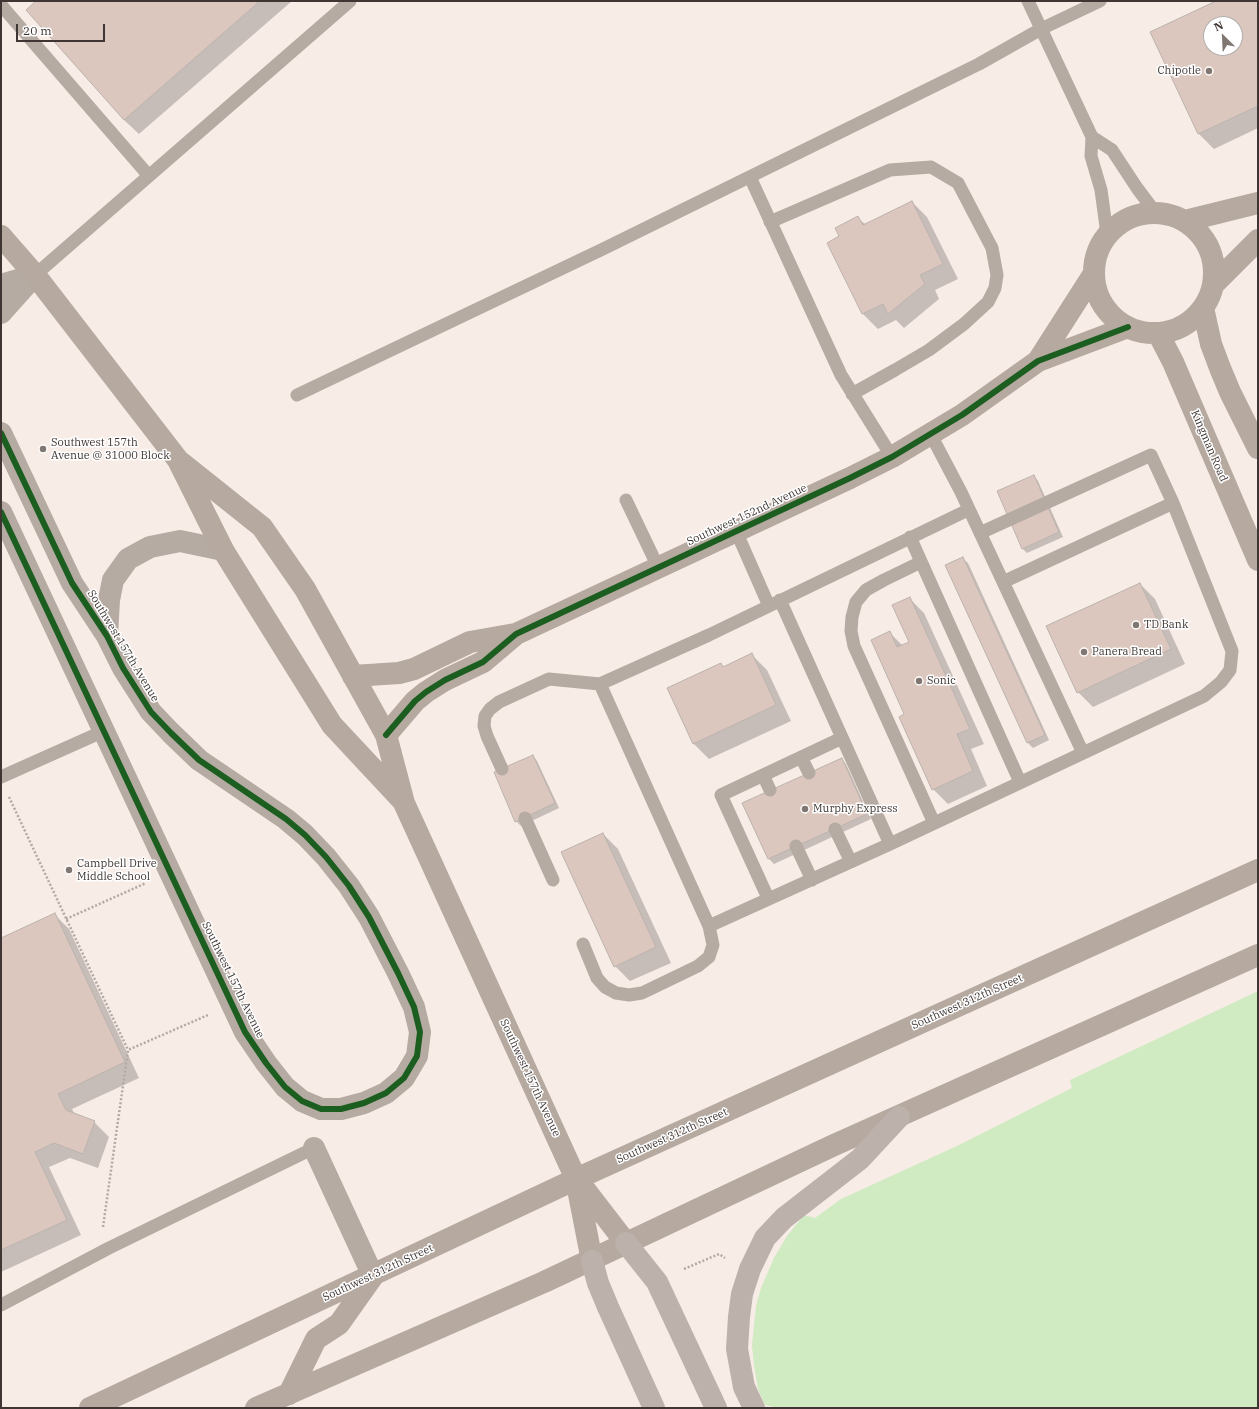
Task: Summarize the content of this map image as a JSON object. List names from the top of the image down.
{
  "streets": {
    "street": [
      "Kingman Road",
      "Southwest 152nd Avenue",
      "Southwest 157th Avenue",
      "Southwest 312th Street"
    ]
  },
  "crossings": [
    ["Kingman Road", "Southwest 152nd Avenue"],
    ["Southwest 152nd Avenue", "Southwest 157th Avenue"],
    ["Southwest 157th Avenue", "Southwest 312th Street"]
  ],
  "places": [
    "Chipotle",
    "Southwest 157th Avenue @ 31000 Block",
    "TD Bank",
    "Panera Bread",
    "Sonic",
    "Murphy Express",
    "Campbell Drive Middle School"
  ],
  "scale_bar": "20 m",
  "north": "top left"
}
